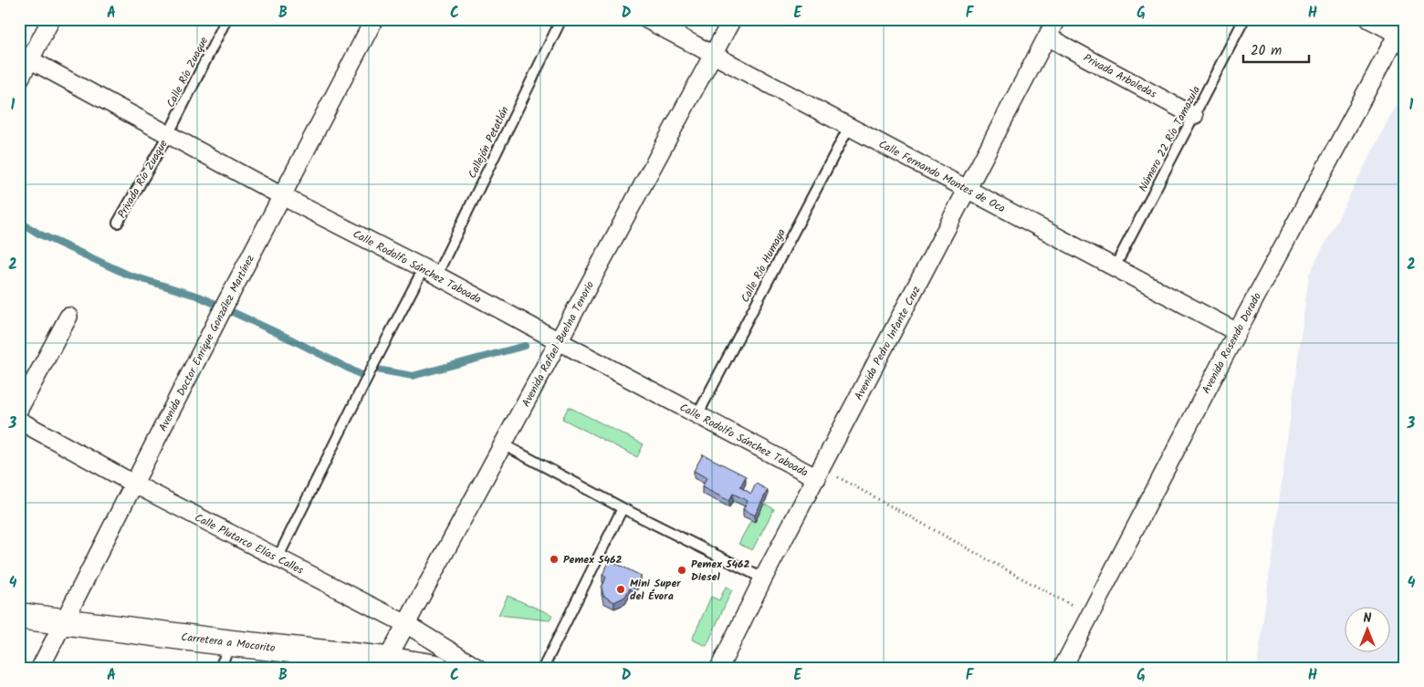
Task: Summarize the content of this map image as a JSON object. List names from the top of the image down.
{
  "streets": {
    "main road": ["Carretera a Mocorito"],
    "street": [
      "Privada Arboledas",
      "Calle Fernando Montes de Oca",
      "Calle Rodolfo Sánchez Taboada",
      "Avenida Doctor Enrique González Martínez",
      "Avenida Pedro Infante Cruz",
      "Avenida Rosendo Dorado",
      "Avenida Rafael Buelna Tenorio",
      "Calle Plutarco Elías Calles"
    ],
    "lane": [
      "Calle Río Zuaque",
      "Número 22 Río Tamazula",
      "Callejón Petatlán",
      "Privada Río Zuaque",
      "Calle Río Humaya"
    ]
  },
  "crossings": [
    ["Calle Río Zuaque", "Privada Río Zuaque"],
    ["Calle Río Zuaque", "Calle Rodolfo Sánchez Taboada"],
    ["Privada Arboledas", "Número 22 Río Tamazula"],
    ["Privada Arboledas", "Avenida Pedro Infante Cruz"],
    ["Número 22 Río Tamazula", "Calle Fernando Montes de Oca"],
    ["Callejón Petatlán", "Calle Rodolfo Sánchez Taboada"],
    ["Callejón Petatlán", "Calle Plutarco Elías Calles"],
    ["Calle Fernando Montes de Oca", "Calle Río Humaya"],
    ["Calle Fernando Montes de Oca", "Avenida Pedro Infante Cruz"],
    ["Calle Fernando Montes de Oca", "Avenida Rosendo Dorado"],
    ["Calle Fernando Montes de Oca", "Avenida Rafael Buelna Tenorio"],
    ["Privada Río Zuaque", "Calle Rodolfo Sánchez Taboada"],
    ["Calle Río Humaya", "Calle Rodolfo Sánchez Taboada"],
    ["Calle Rodolfo Sánchez Taboada", "Avenida Doctor Enrique González Martínez"],
    ["Calle Rodolfo Sánchez Taboada", "Avenida Pedro Infante Cruz"],
    ["Calle Rodolfo Sánchez Taboada", "Avenida Rafael Buelna Tenorio"],
    ["Avenida Doctor Enrique González Martínez", "Calle Plutarco Elías Calles"],
    ["Avenida Doctor Enrique González Martínez", "Carretera a Mocorito"],
    ["Avenida Rafael Buelna Tenorio", "Calle Plutarco Elías Calles"],
    ["Avenida Rafael Buelna Tenorio", "Carretera a Mocorito"]
  ],
  "places": ["Pemex 5462", "Pemex 5462 Diesel", "Mini Super del Évora"],
  "scale_bar": "20 m",
  "north": "top",
  "grid": {
    "columns": [
      "A",
      "B",
      "C",
      "D",
      "E",
      "F",
      "G",
      "H"
    ],
    "rows": [
      "1",
      "2",
      "3",
      "4"
    ]
  }
}
